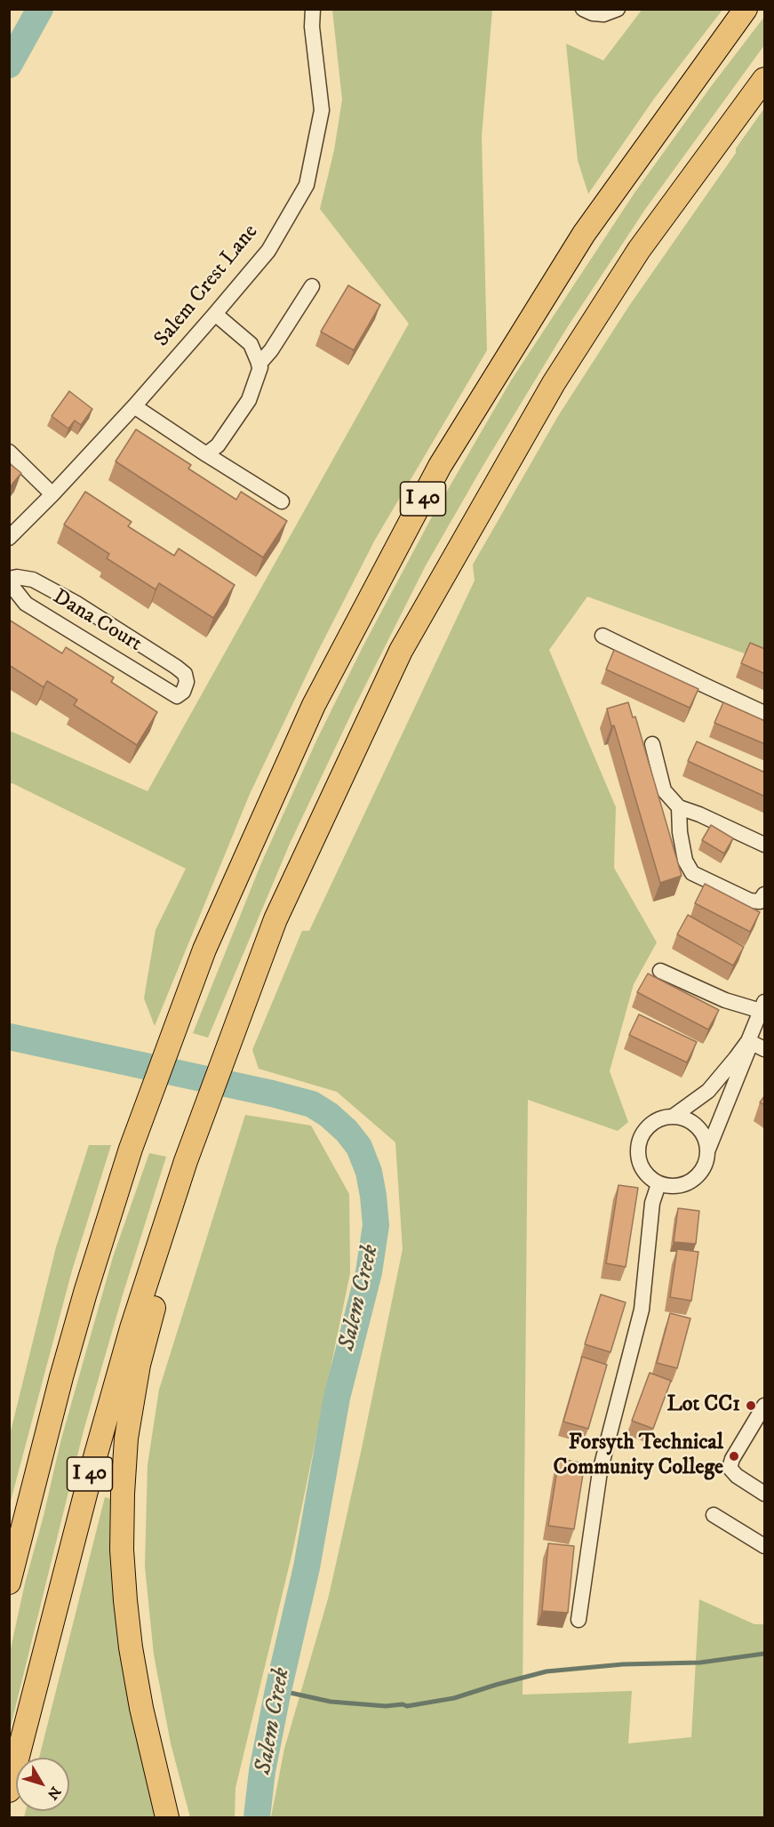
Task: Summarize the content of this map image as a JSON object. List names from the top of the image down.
{
  "streets": {
    "highway": ["I 40"],
    "street": ["Salem Crest Lane", "Dana Court"]
  },
  "water": ["Salem Creek"],
  "places": ["Lot CC1", "Forsyth Technical Community College"],
  "north": "bottom right"
}
